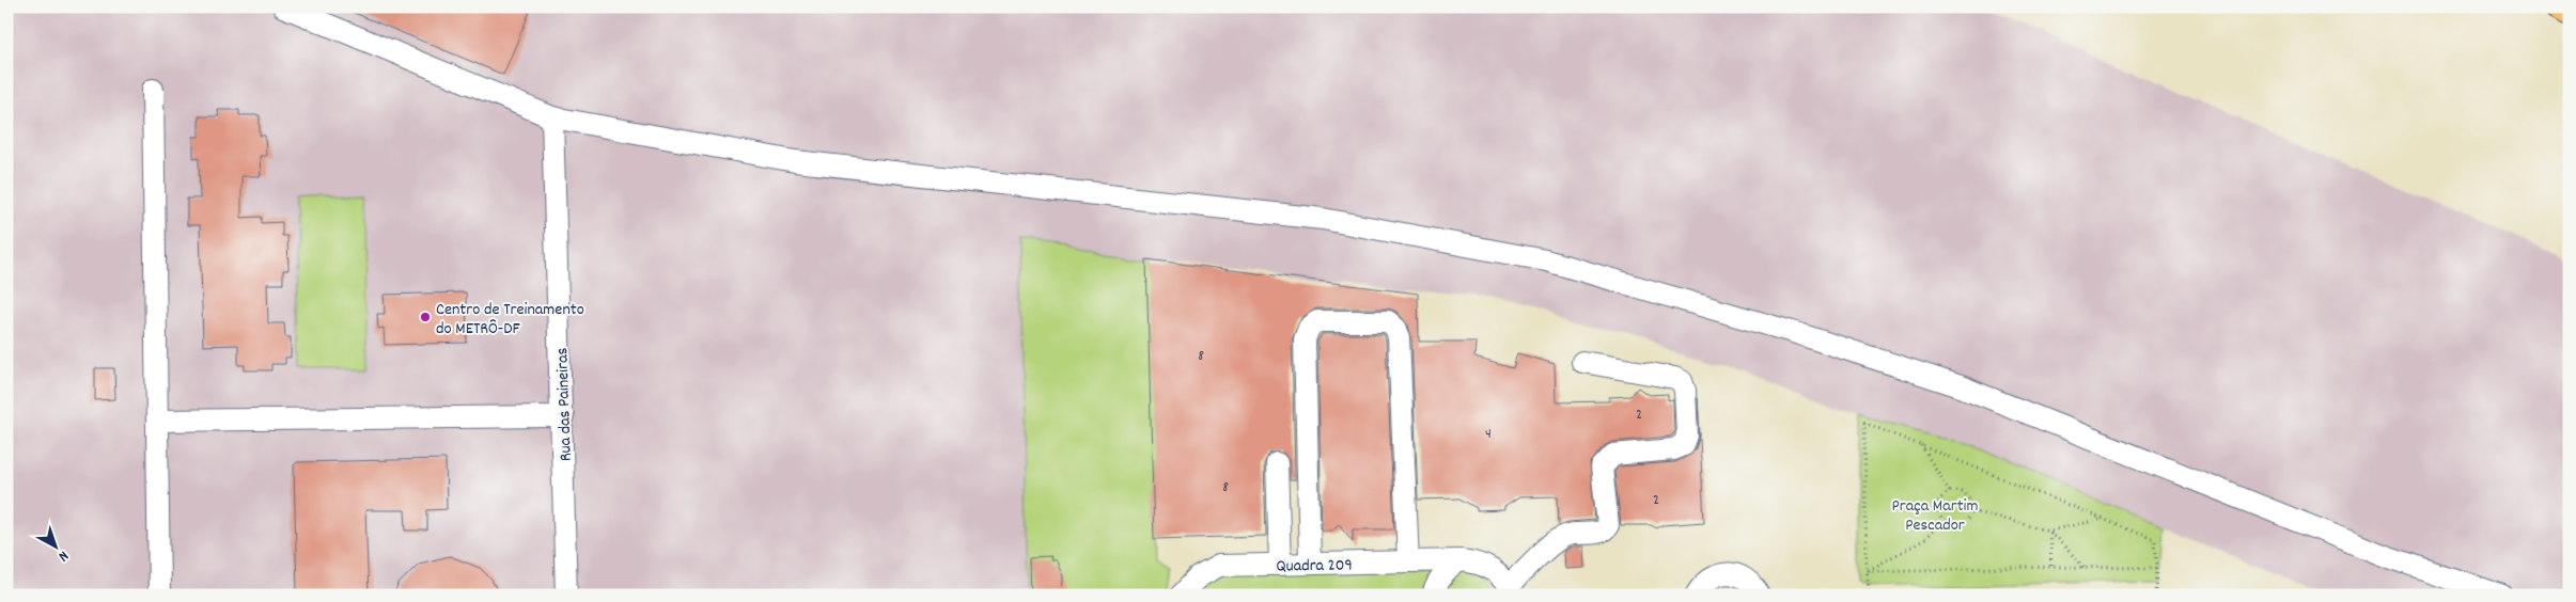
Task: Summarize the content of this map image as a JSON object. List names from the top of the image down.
{
  "streets": {
    "street": ["Rua das Paineiras", "Quadra 209"]
  },
  "parks": ["Praça Martim Pescador"],
  "places": ["Centro de Treinamento do METRÔ-DF"],
  "house_numbers": [
    "8",
    "2",
    "4",
    "8",
    "2"
  ],
  "north": "bottom right"
}
